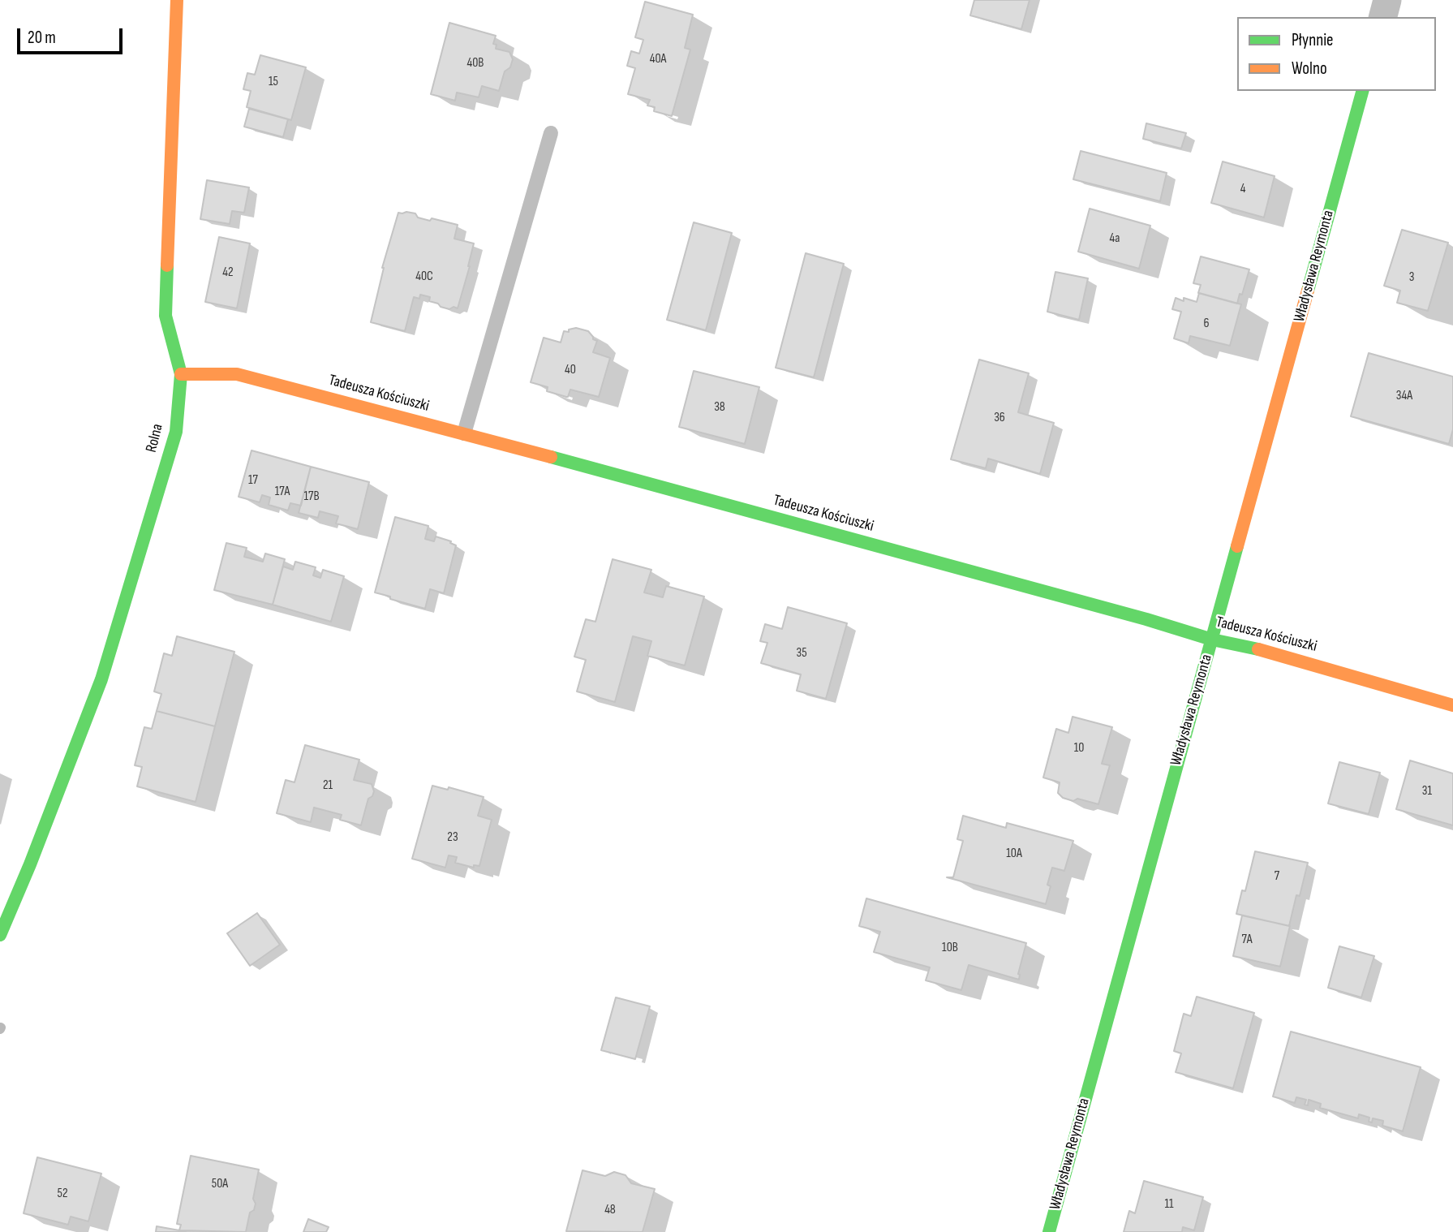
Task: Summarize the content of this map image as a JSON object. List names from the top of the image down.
{
  "streets": {
    "street": ["Władysława Reymonta", "Tadeusza Kościuszki", "Rolna"]
  },
  "crossings": [
    ["Władysława Reymonta", "Tadeusza Kościuszki"],
    ["Tadeusza Kościuszki", "Rolna"]
  ],
  "house_numbers": [
    "40A",
    "40B",
    "15",
    "4",
    "4a",
    "42",
    "40C",
    "3",
    "6",
    "40",
    "34A",
    "38",
    "36",
    "17",
    "17A",
    "17B",
    "35",
    "10",
    "21",
    "31",
    "23",
    "10A",
    "7",
    "7A",
    "10B",
    "50A",
    "52",
    "11",
    "48"
  ],
  "legend": ["Płynnie", "Wolno"],
  "scale_bar": "20 m"
}
